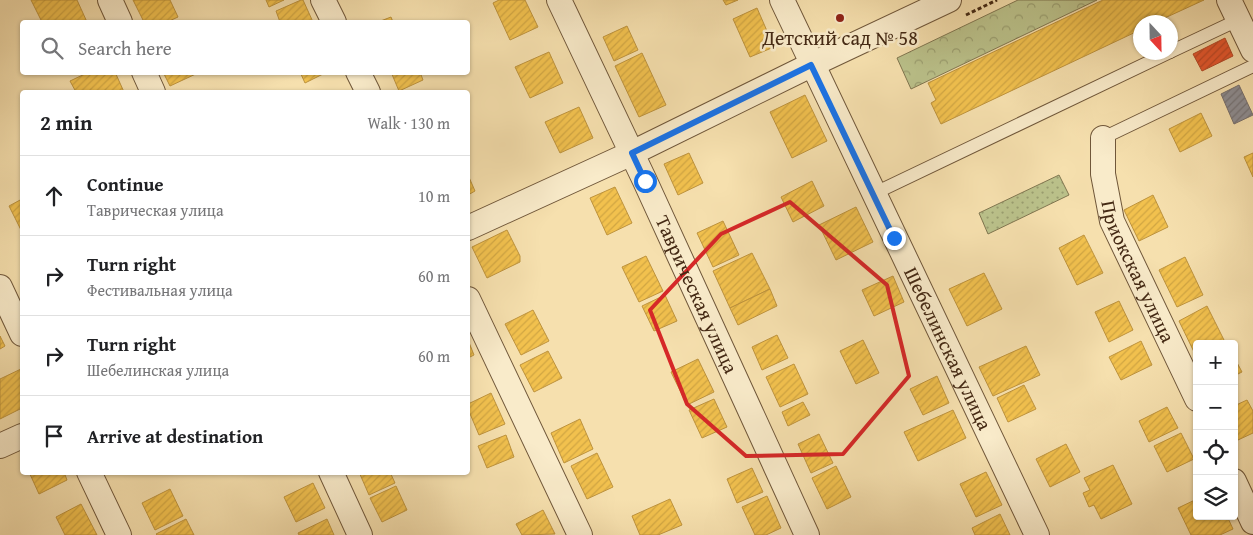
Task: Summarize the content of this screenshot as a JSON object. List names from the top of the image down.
{
  "streets": {
    "street": ["Приокская улица", "Таврическая улица", "Шебелинская улица"]
  },
  "places": ["Детский сад № 58"],
  "north": "bottom",
  "page": {
    "search": "Search here",
    "heading": ["2 min", "Walk · 130 m"],
    "list": [
      ["Continue", "Таврическая улица", "10 m"],
      ["Turn right", "Фестивальная улица", "60 m"],
      ["Turn right", "Шебелинская улица", "60 m"],
      "Arrive at destination"
    ],
    "map_buttons": ["+", "−"]
  }
}
